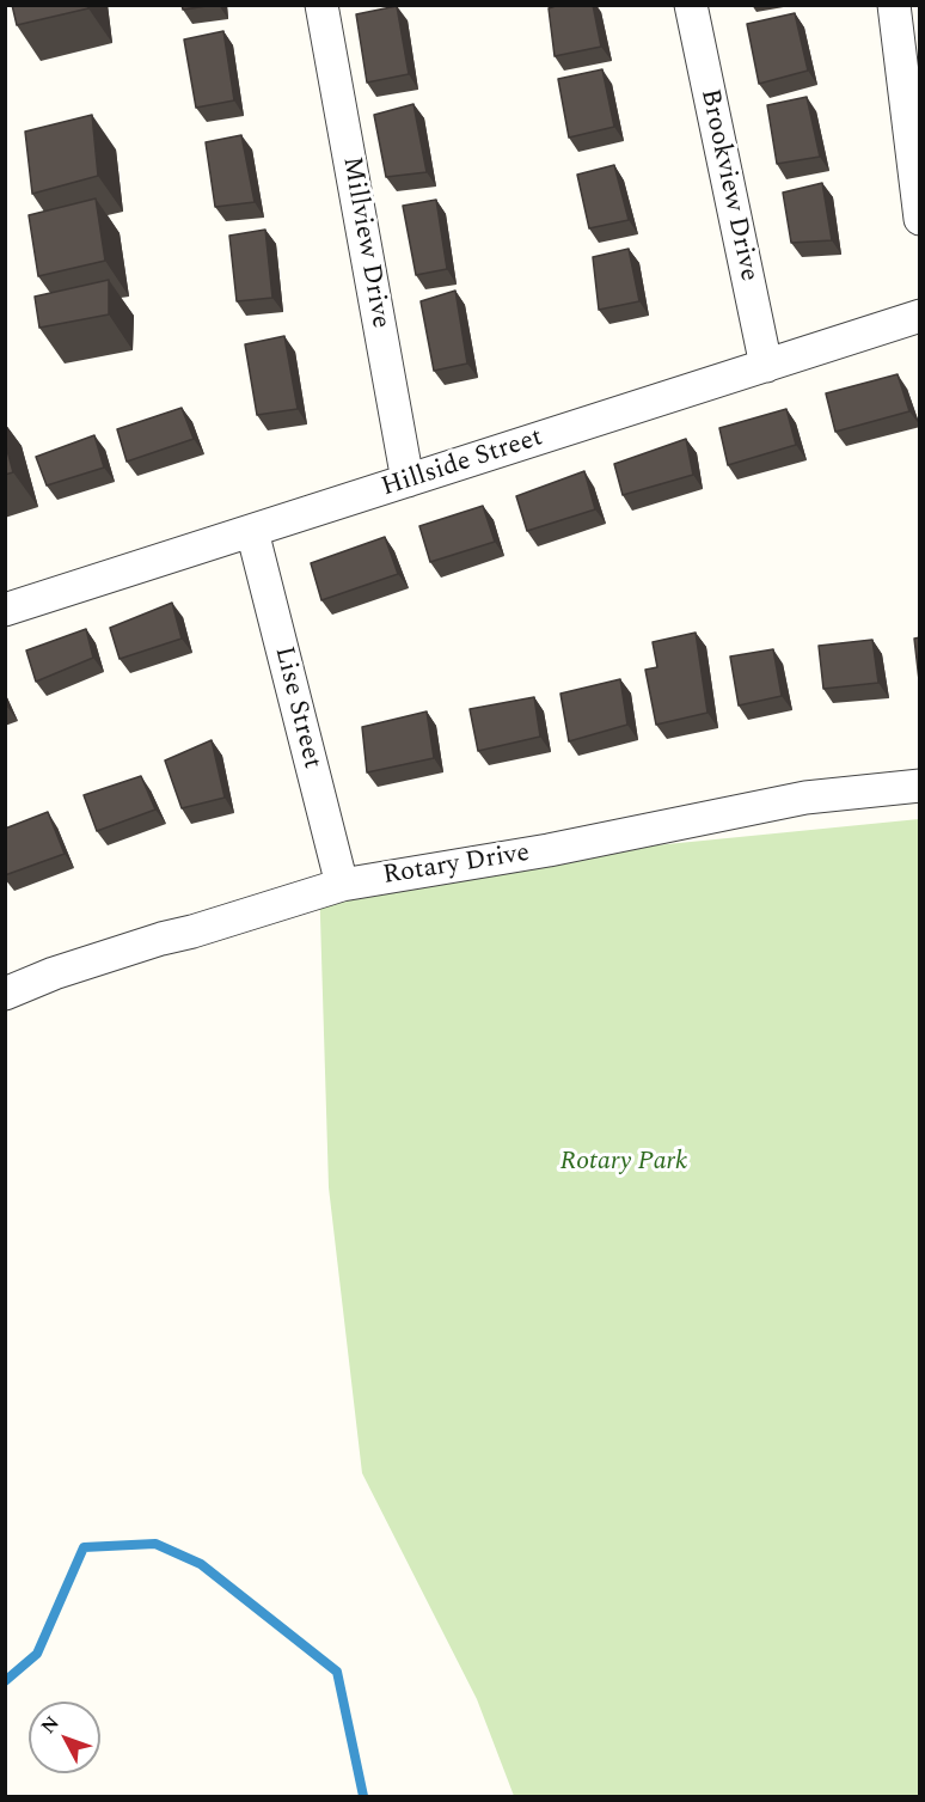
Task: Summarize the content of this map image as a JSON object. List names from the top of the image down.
{
  "streets": {
    "street": [
      "Brookview Drive",
      "Millview Drive",
      "Hillside Street",
      "Lise Street",
      "Rotary Drive"
    ]
  },
  "crossings": [
    ["Brookview Drive", "Hillside Street"],
    ["Millview Drive", "Hillside Street"],
    ["Hillside Street", "Lise Street"],
    ["Lise Street", "Rotary Drive"]
  ],
  "parks": ["Rotary Park"],
  "north": "top left"
}
